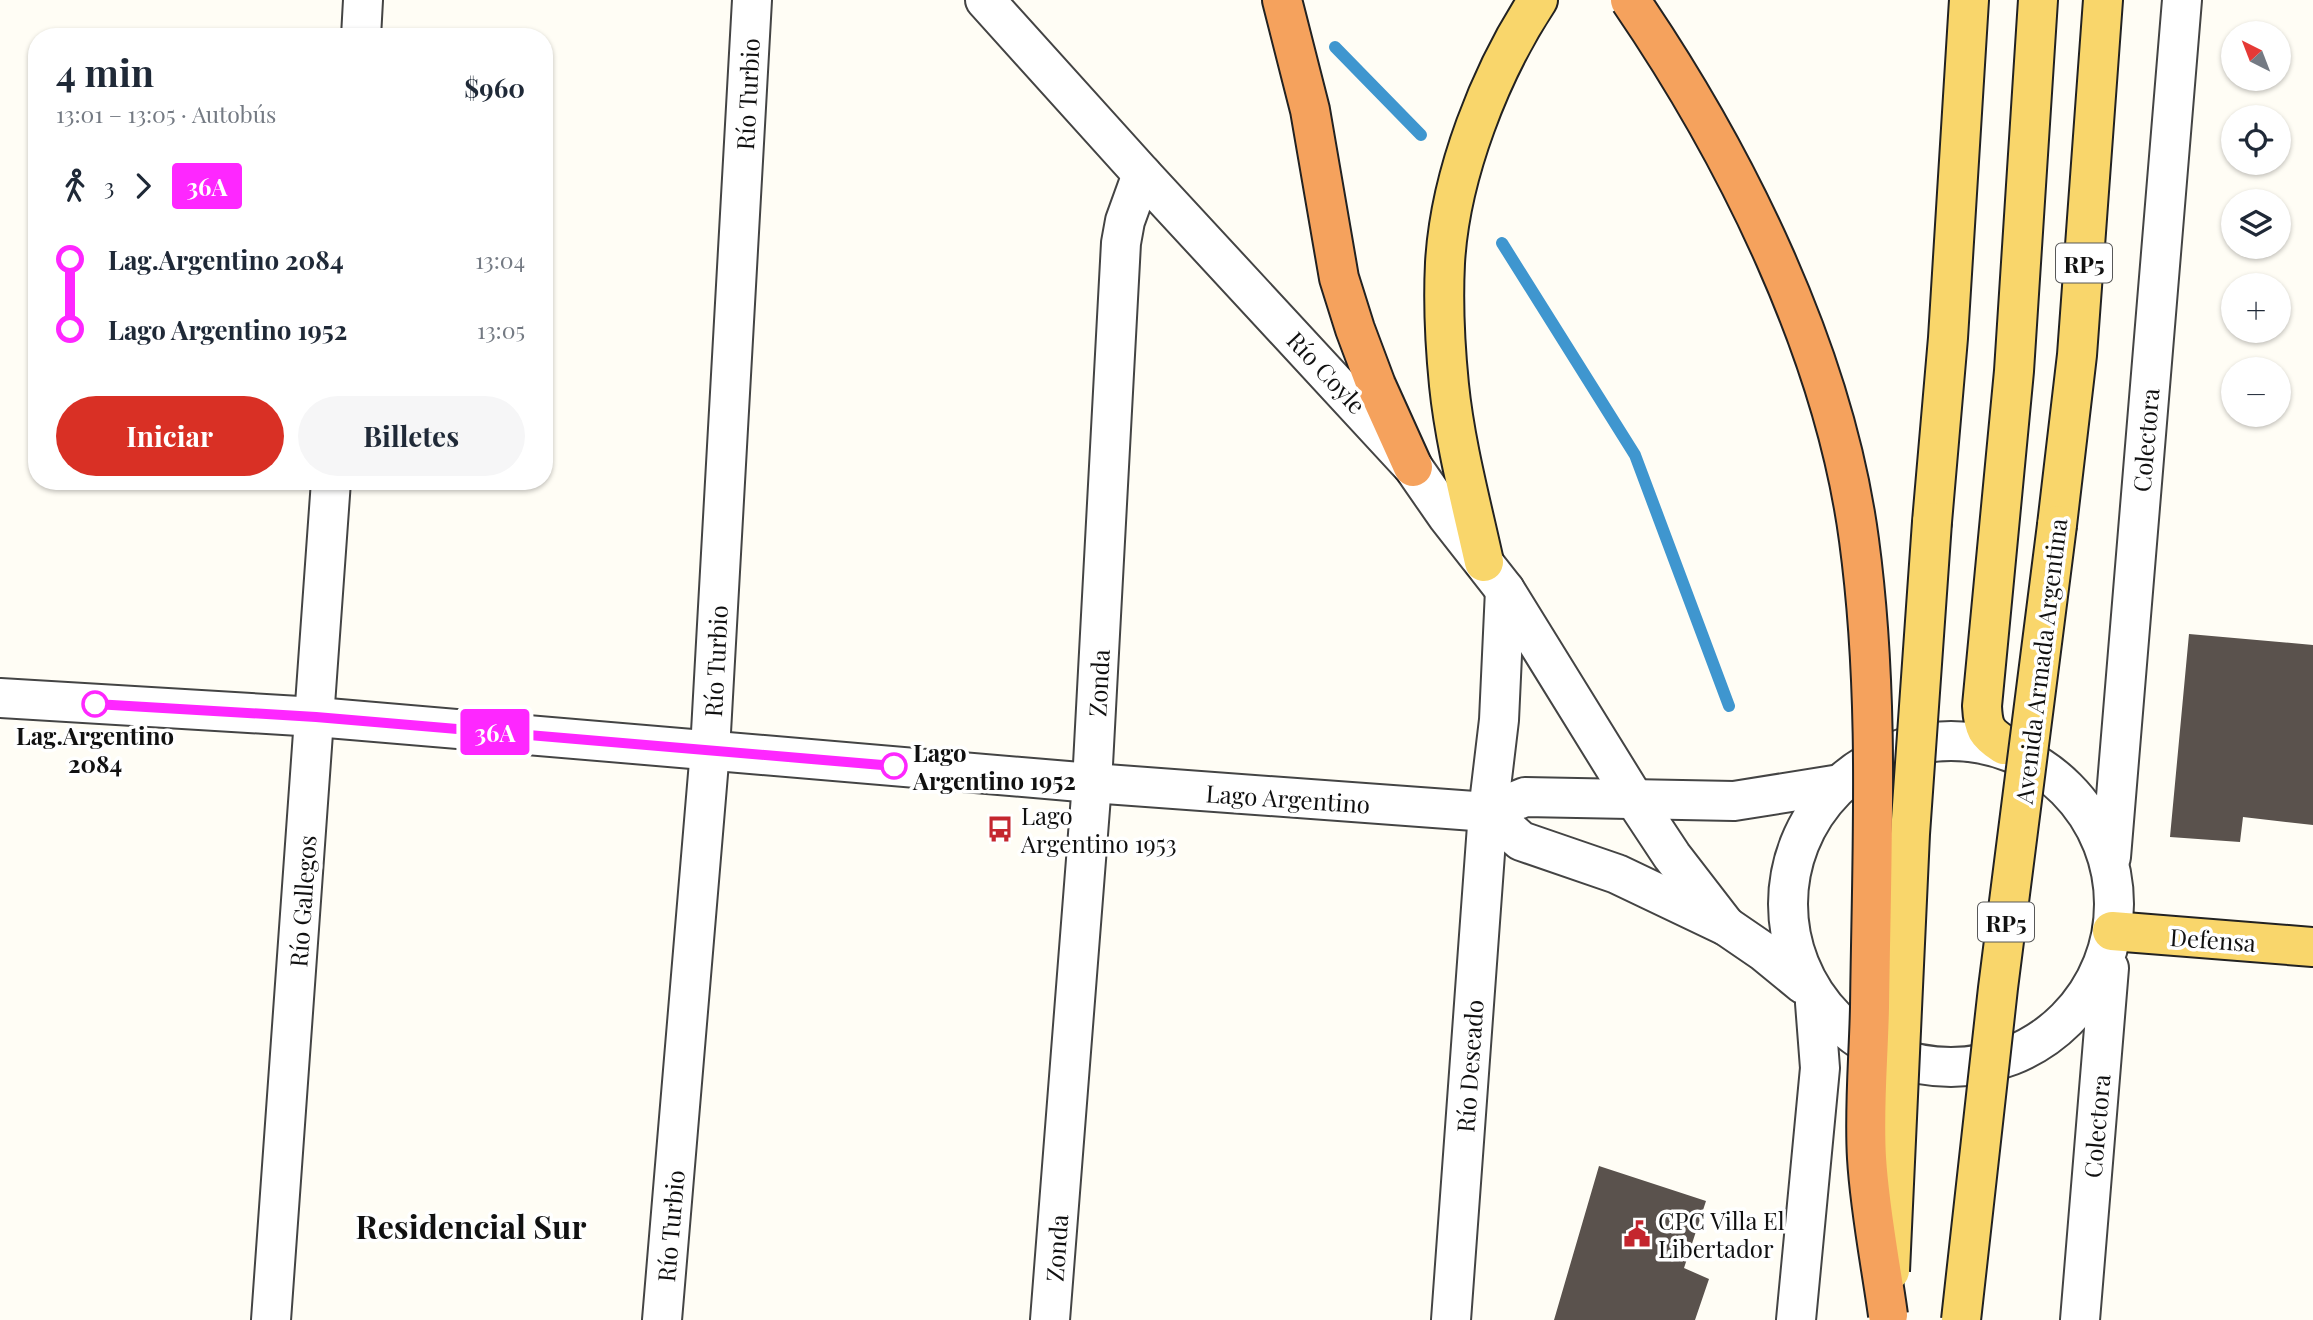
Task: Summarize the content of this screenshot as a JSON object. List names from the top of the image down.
{
  "streets": {
    "main road": ["RP5", "Avenida Armada Argentina", "Defensa"],
    "street": [
      "Río Turbio",
      "Río Coyle",
      "Colectora",
      "Zonda",
      "Lago Argentino",
      "Río Gallegos",
      "Río Deseado"
    ]
  },
  "crossings": [
    ["Río Turbio", "Lago Argentino"],
    ["Río Coyle", "Zonda"],
    ["Río Coyle", "Lago Argentino"],
    ["Colectora", "Lago Argentino"],
    ["Colectora", "Defensa"],
    ["Zonda", "Lago Argentino"],
    ["Lago Argentino", "Río Gallegos"],
    ["Lago Argentino", "Defensa"],
    ["Lago Argentino", "Río Deseado"]
  ],
  "districts": ["Residencial Sur"],
  "places": {
    "other": ["Lag.Argentino 2084", "Lago Argentino 1952"],
    "bus stop": ["Lago Argentino 1953"],
    "public building": ["CPC Villa El Libertador"]
  },
  "lines": ["bus line 36A"],
  "north": "top left",
  "page": {
    "on_map": "36A",
    "map_buttons": ["+", "−"],
    "heading": ["4 min", "13:01 – 13:05 · Autobús", "$960"],
    "legs": ["3", "36A"],
    "list": [
      {
        "name": "Lag.Argentino 2084",
        "value": "13:04"
      },
      {
        "name": "Lago Argentino 1952",
        "value": "13:05"
      }
    ],
    "buttons": ["Iniciar", "Billetes"]
  }
}
